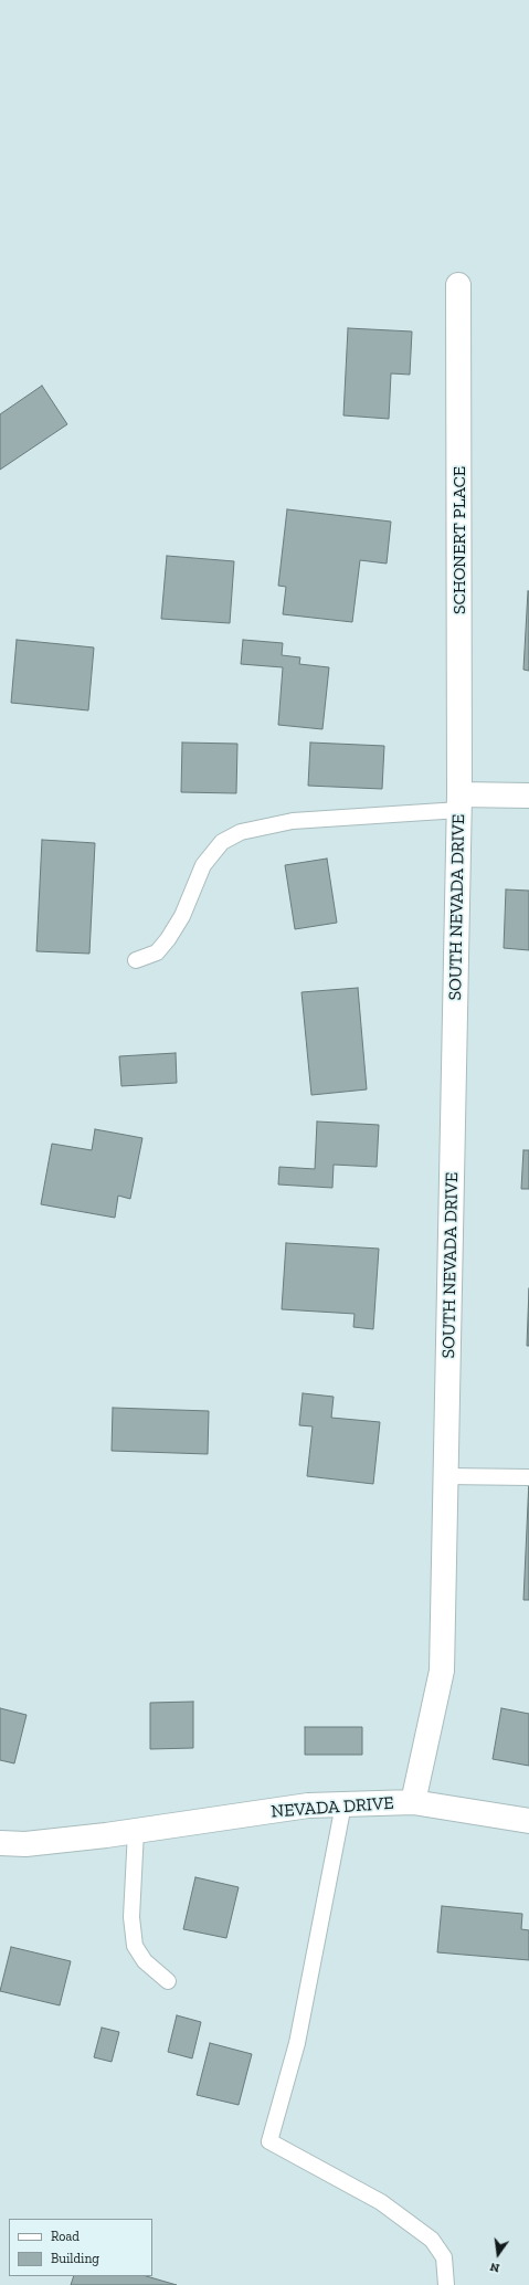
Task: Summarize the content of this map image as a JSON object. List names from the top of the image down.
{
  "streets": {
    "street": ["SCHONERT PLACE", "SOUTH NEVADA DRIVE", "NEVADA DRIVE"]
  },
  "crossings": [
    ["SCHONERT PLACE", "SOUTH NEVADA DRIVE"],
    ["SOUTH NEVADA DRIVE", "NEVADA DRIVE"]
  ],
  "legend": ["Road", "Building"],
  "north": "bottom"
}
